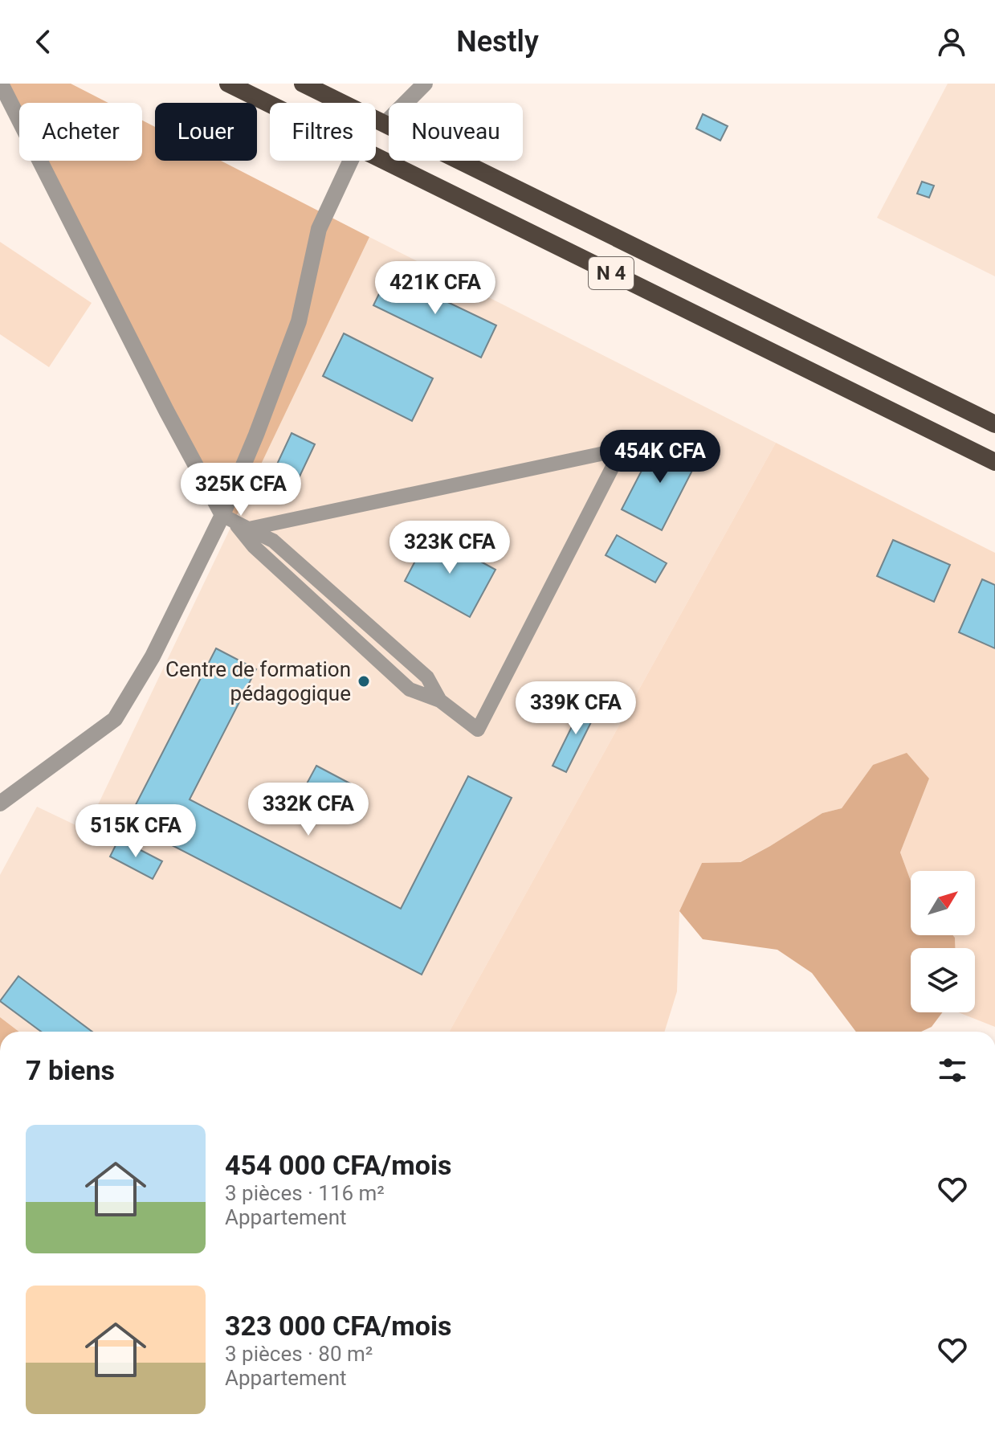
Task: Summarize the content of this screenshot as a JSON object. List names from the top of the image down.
{
  "streets": {
    "highway": ["N 4"]
  },
  "places": ["Centre de formation pédagogique"],
  "north": "top right",
  "page": {
    "header": "Nestly",
    "chip": [
      "Acheter",
      "Louer",
      "Filtres",
      "Nouveau"
    ],
    "price": [
      "421K CFA",
      "454K CFA",
      "325K CFA",
      "323K CFA",
      "339K CFA",
      "332K CFA",
      "515K CFA"
    ],
    "heading": "7 biens",
    "list": [
      {
        "name": "454 000 CFA/mois",
        "note": "3 pièces · 116 m² · Appartement"
      },
      {
        "name": "323 000 CFA/mois",
        "note": "3 pièces · 80 m² · Appartement"
      }
    ]
  }
}
